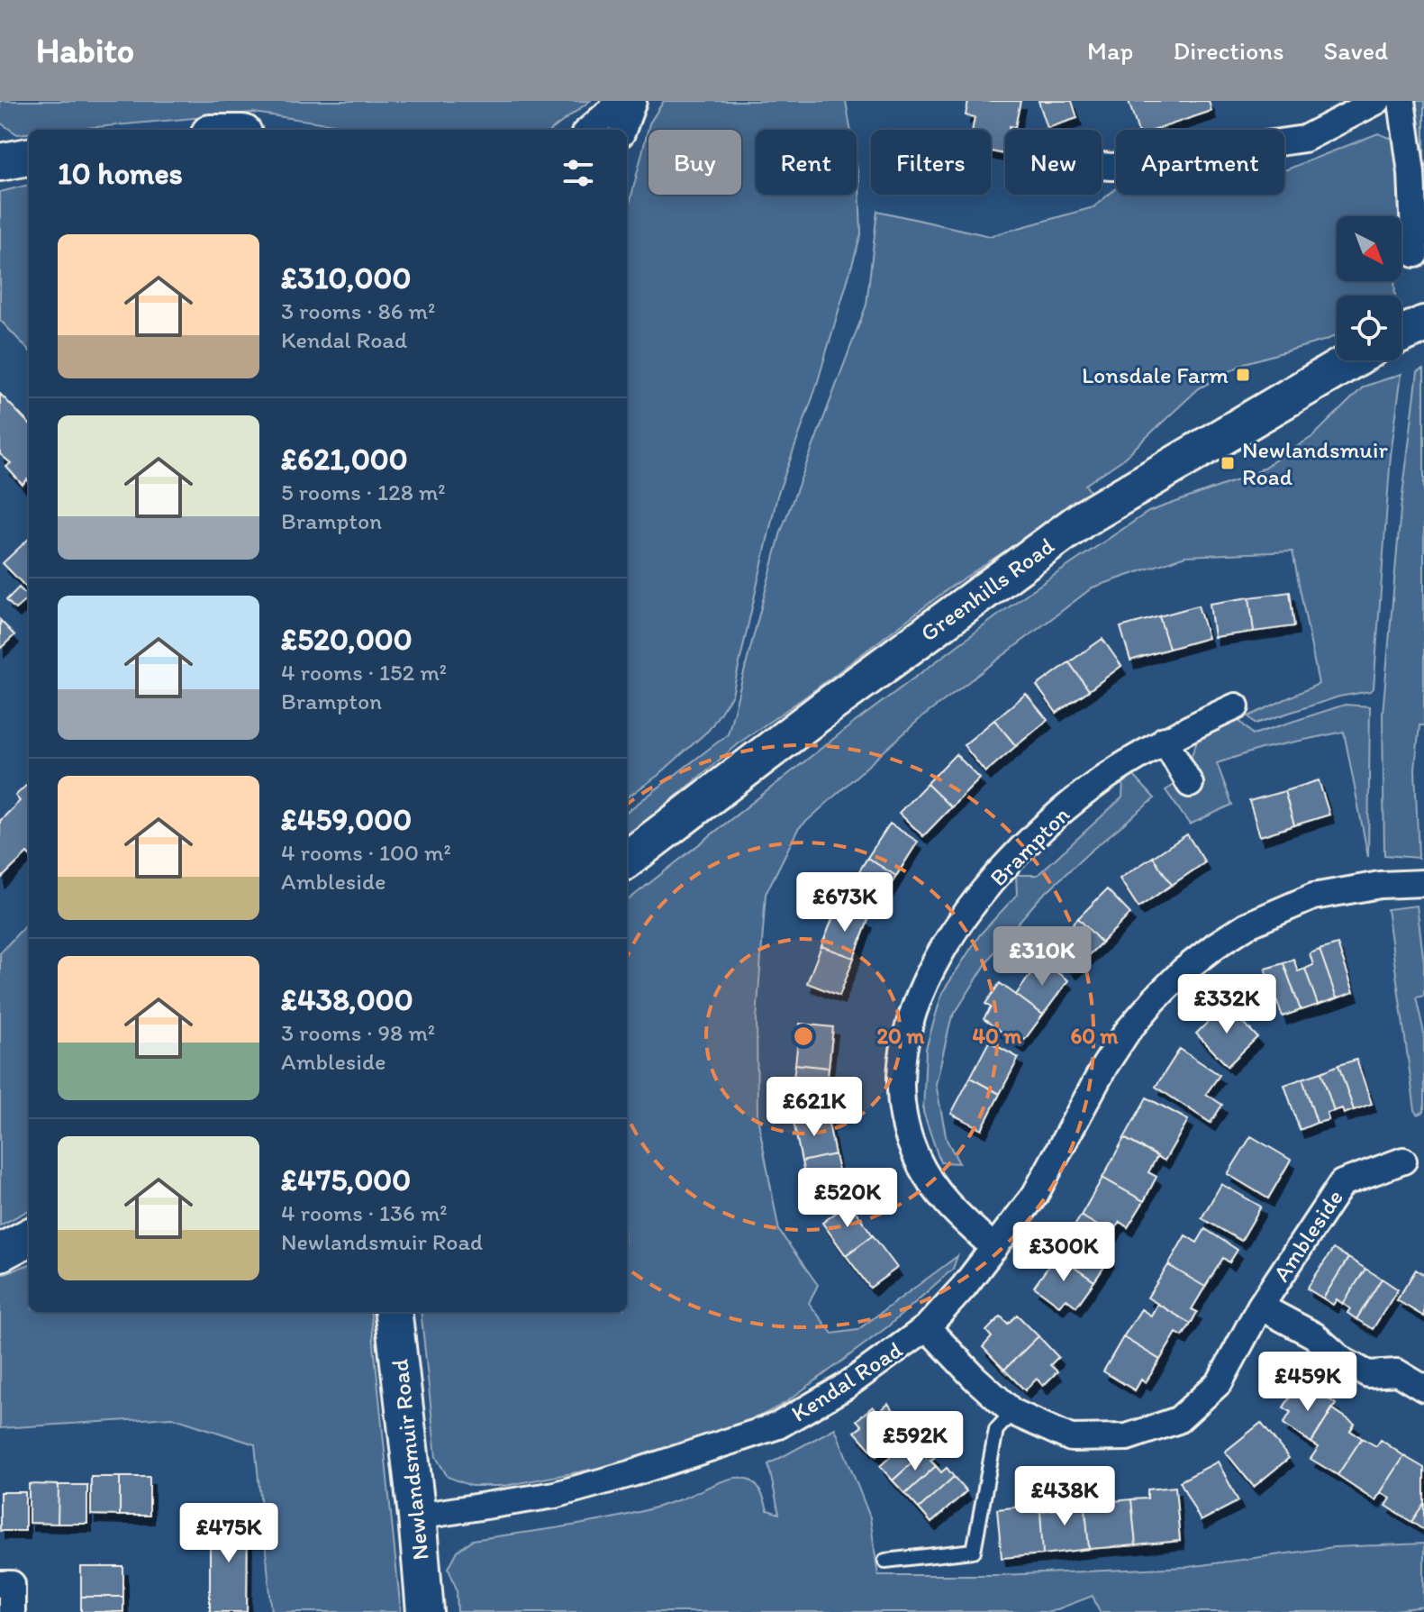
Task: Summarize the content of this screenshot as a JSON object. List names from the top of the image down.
{
  "streets": {
    "street": [
      "Greenhills Road",
      "Brampton",
      "Ambleside",
      "Kendal Road",
      "Newlandsmuir Road"
    ]
  },
  "crossings": [
    ["Brampton", "Kendal Road"],
    ["Ambleside", "Kendal Road"],
    ["Kendal Road", "Newlandsmuir Road"]
  ],
  "places": {
    "transit": ["Lonsdale Farm", "Newlandsmuir Road"]
  },
  "north": "bottom right",
  "page": {
    "header": "Habito",
    "nav": ["Map", "Directions", "Saved"],
    "chip": [
      "Buy",
      "Rent",
      "Filters",
      "New",
      "Apartment"
    ],
    "heading": "10 homes",
    "list": [
      {
        "name": "£310,000",
        "note": "3 rooms · 86 m² · Kendal Road"
      },
      {
        "name": "£621,000",
        "note": "5 rooms · 128 m² · Brampton"
      },
      {
        "name": "£520,000",
        "note": "4 rooms · 152 m² · Brampton"
      },
      {
        "name": "£459,000",
        "note": "4 rooms · 100 m² · Ambleside"
      },
      {
        "name": "£438,000",
        "note": "3 rooms · 98 m² · Ambleside"
      },
      {
        "name": "£475,000",
        "note": "4 rooms · 136 m² · Newlandsmuir Road"
      }
    ],
    "price": [
      "£673K",
      "£310K",
      "£332K",
      "£621K",
      "£520K",
      "£300K",
      "£459K",
      "£592K",
      "£438K",
      "£475K"
    ]
  },
  "rings": ["20 m", "40 m", "60 m"]
}
